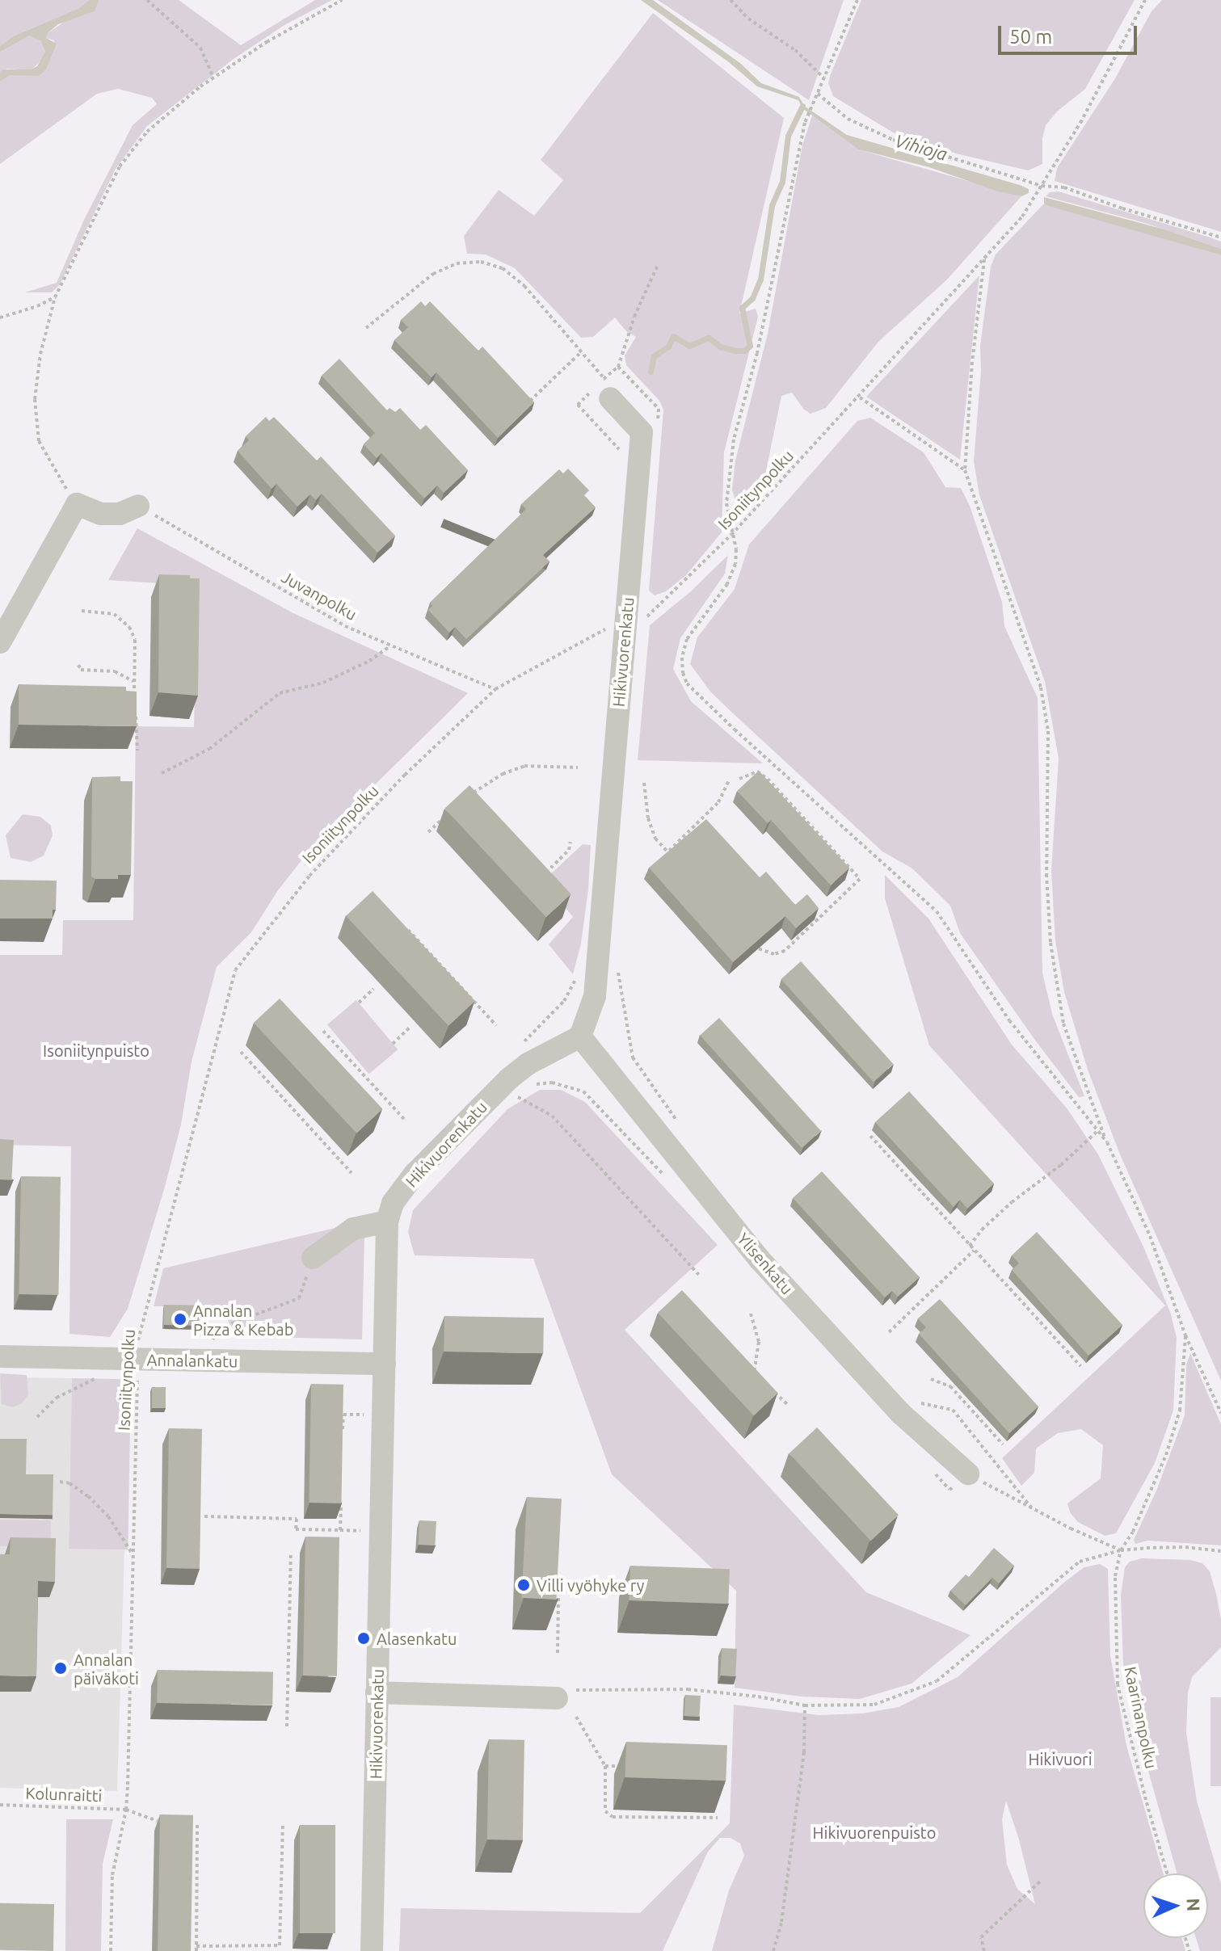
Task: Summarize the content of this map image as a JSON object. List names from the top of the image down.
{
  "streets": {
    "street": ["Hikivuorenkatu", "Ylisenkatu", "Annalankatu"],
    "path": [
      "Isoniitynpolku",
      "Juvanpolku",
      "Kaarinanpolku",
      "Kolunraitti"
    ]
  },
  "crossings": [
    ["Isoniitynpolku", "Juvanpolku"],
    ["Isoniitynpolku", "Annalankatu"],
    ["Isoniitynpolku", "Kolunraitti"],
    ["Hikivuorenkatu", "Ylisenkatu"],
    ["Hikivuorenkatu", "Annalankatu"]
  ],
  "water": ["Vihioja"],
  "parks": ["Isoniitynpuisto", "Hikivuori", "Hikivuorenpuisto"],
  "places": [
    "Annalan Pizza & Kebab",
    "Villi vyöhyke ry",
    "Alasenkatu",
    "Annalan päiväkoti"
  ],
  "scale_bar": "50 m",
  "north": "right"
}
